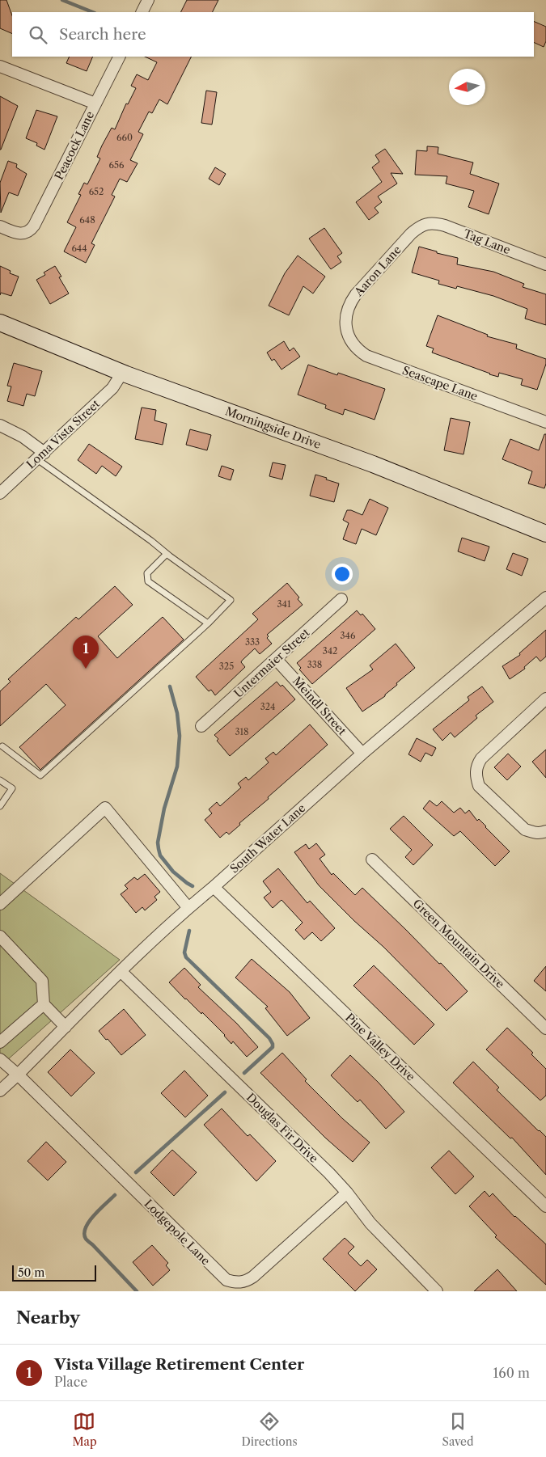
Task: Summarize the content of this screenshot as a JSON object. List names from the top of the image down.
{
  "streets": {
    "street": [
      "Peacock Lane",
      "Tag Lane",
      "Aaron Lane",
      "Seascape Lane",
      "Morningside Drive",
      "Loma Vista Street",
      "Untermaier Street",
      "Meindl Street",
      "South Water Lane",
      "Green Mountain Drive",
      "Pine Valley Drive",
      "Douglas Fir Drive",
      "Lodgepole Lane"
    ]
  },
  "crossings": [
    ["Tag Lane", "Aaron Lane"],
    ["Aaron Lane", "Seascape Lane"],
    ["Morningside Drive", "Loma Vista Street"],
    ["Untermaier Street", "Meindl Street"],
    ["Meindl Street", "South Water Lane"],
    ["South Water Lane", "Pine Valley Drive"],
    ["South Water Lane", "Douglas Fir Drive"],
    ["South Water Lane", "Lodgepole Lane"],
    ["Douglas Fir Drive", "Lodgepole Lane"]
  ],
  "house_numbers": [
    "660",
    "656",
    "652",
    "648",
    "644",
    "341",
    "346",
    "333",
    "342",
    "338",
    "325",
    "324",
    "318"
  ],
  "scale_bar": "50 m",
  "north": "left",
  "page": {
    "search": "Search here",
    "pins": "1",
    "scale": "50 m",
    "heading": "Nearby",
    "list": [
      {
        "mark": "1",
        "name": "Vista Village Retirement Center",
        "note": "Place",
        "value": "160 m"
      }
    ],
    "nav": ["Map", "Directions", "Saved"]
  }
}
